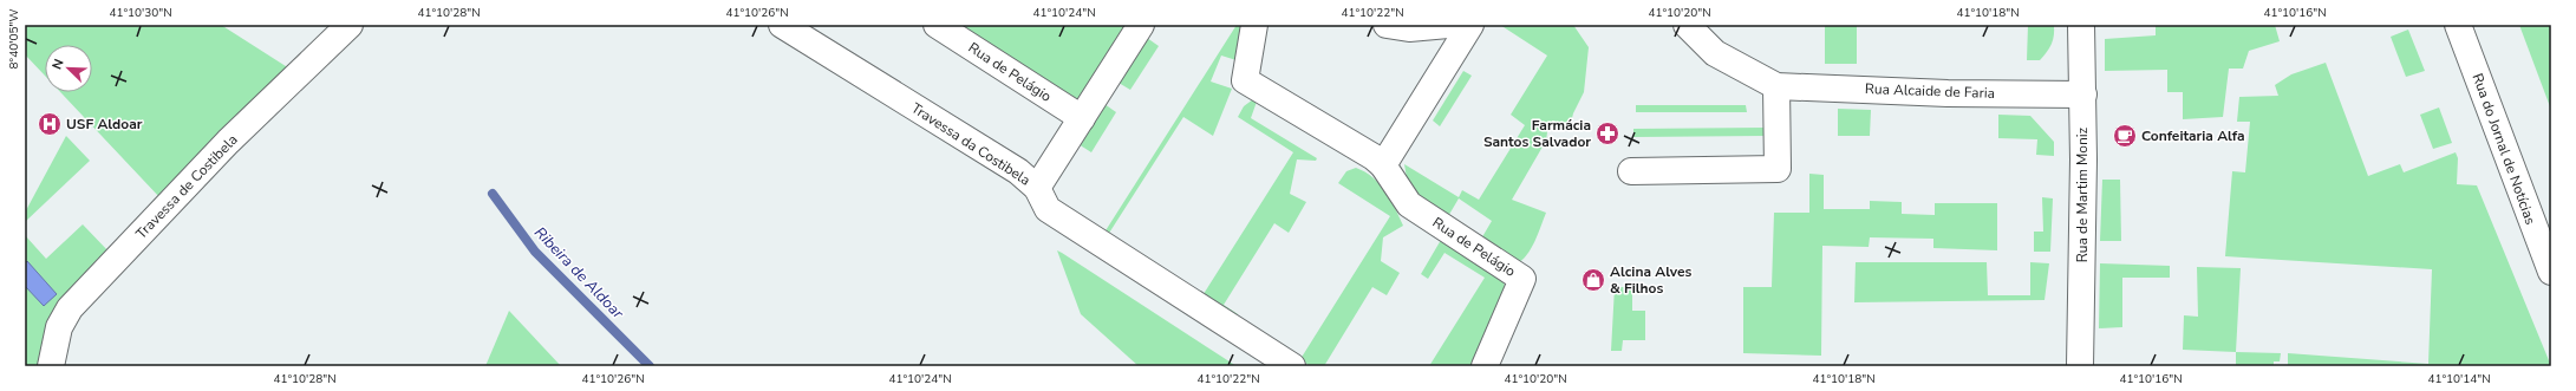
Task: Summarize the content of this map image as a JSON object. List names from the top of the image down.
{
  "streets": {
    "street": [
      "Rua de Pelágio",
      "Rua Alcaide de Faria",
      "Travessa da Costibela",
      "Rua do Jornal de Notícias",
      "Travessa de Costibela",
      "Rua de Martim Moniz"
    ]
  },
  "crossings": [
    ["Rua Alcaide de Faria", "Rua de Martim Moniz"]
  ],
  "water": ["Ribeira de Aldoar"],
  "places": {
    "hospital": ["USF Aldoar"],
    "pharmacy": ["Farmácia Santos Salvador"],
    "cafe": ["Confeitaria Alfa"],
    "shop": ["Alcina Alves & Filhos"]
  },
  "north": "top left",
  "coordinates": [
    "41°10'30\"N",
    "41°10'28\"N",
    "41°10'26\"N",
    "41°10'24\"N",
    "41°10'22\"N",
    "41°10'20\"N",
    "41°10'18\"N",
    "41°10'16\"N",
    "8°40'05\"W",
    "41°10'14\"N"
  ]
}
